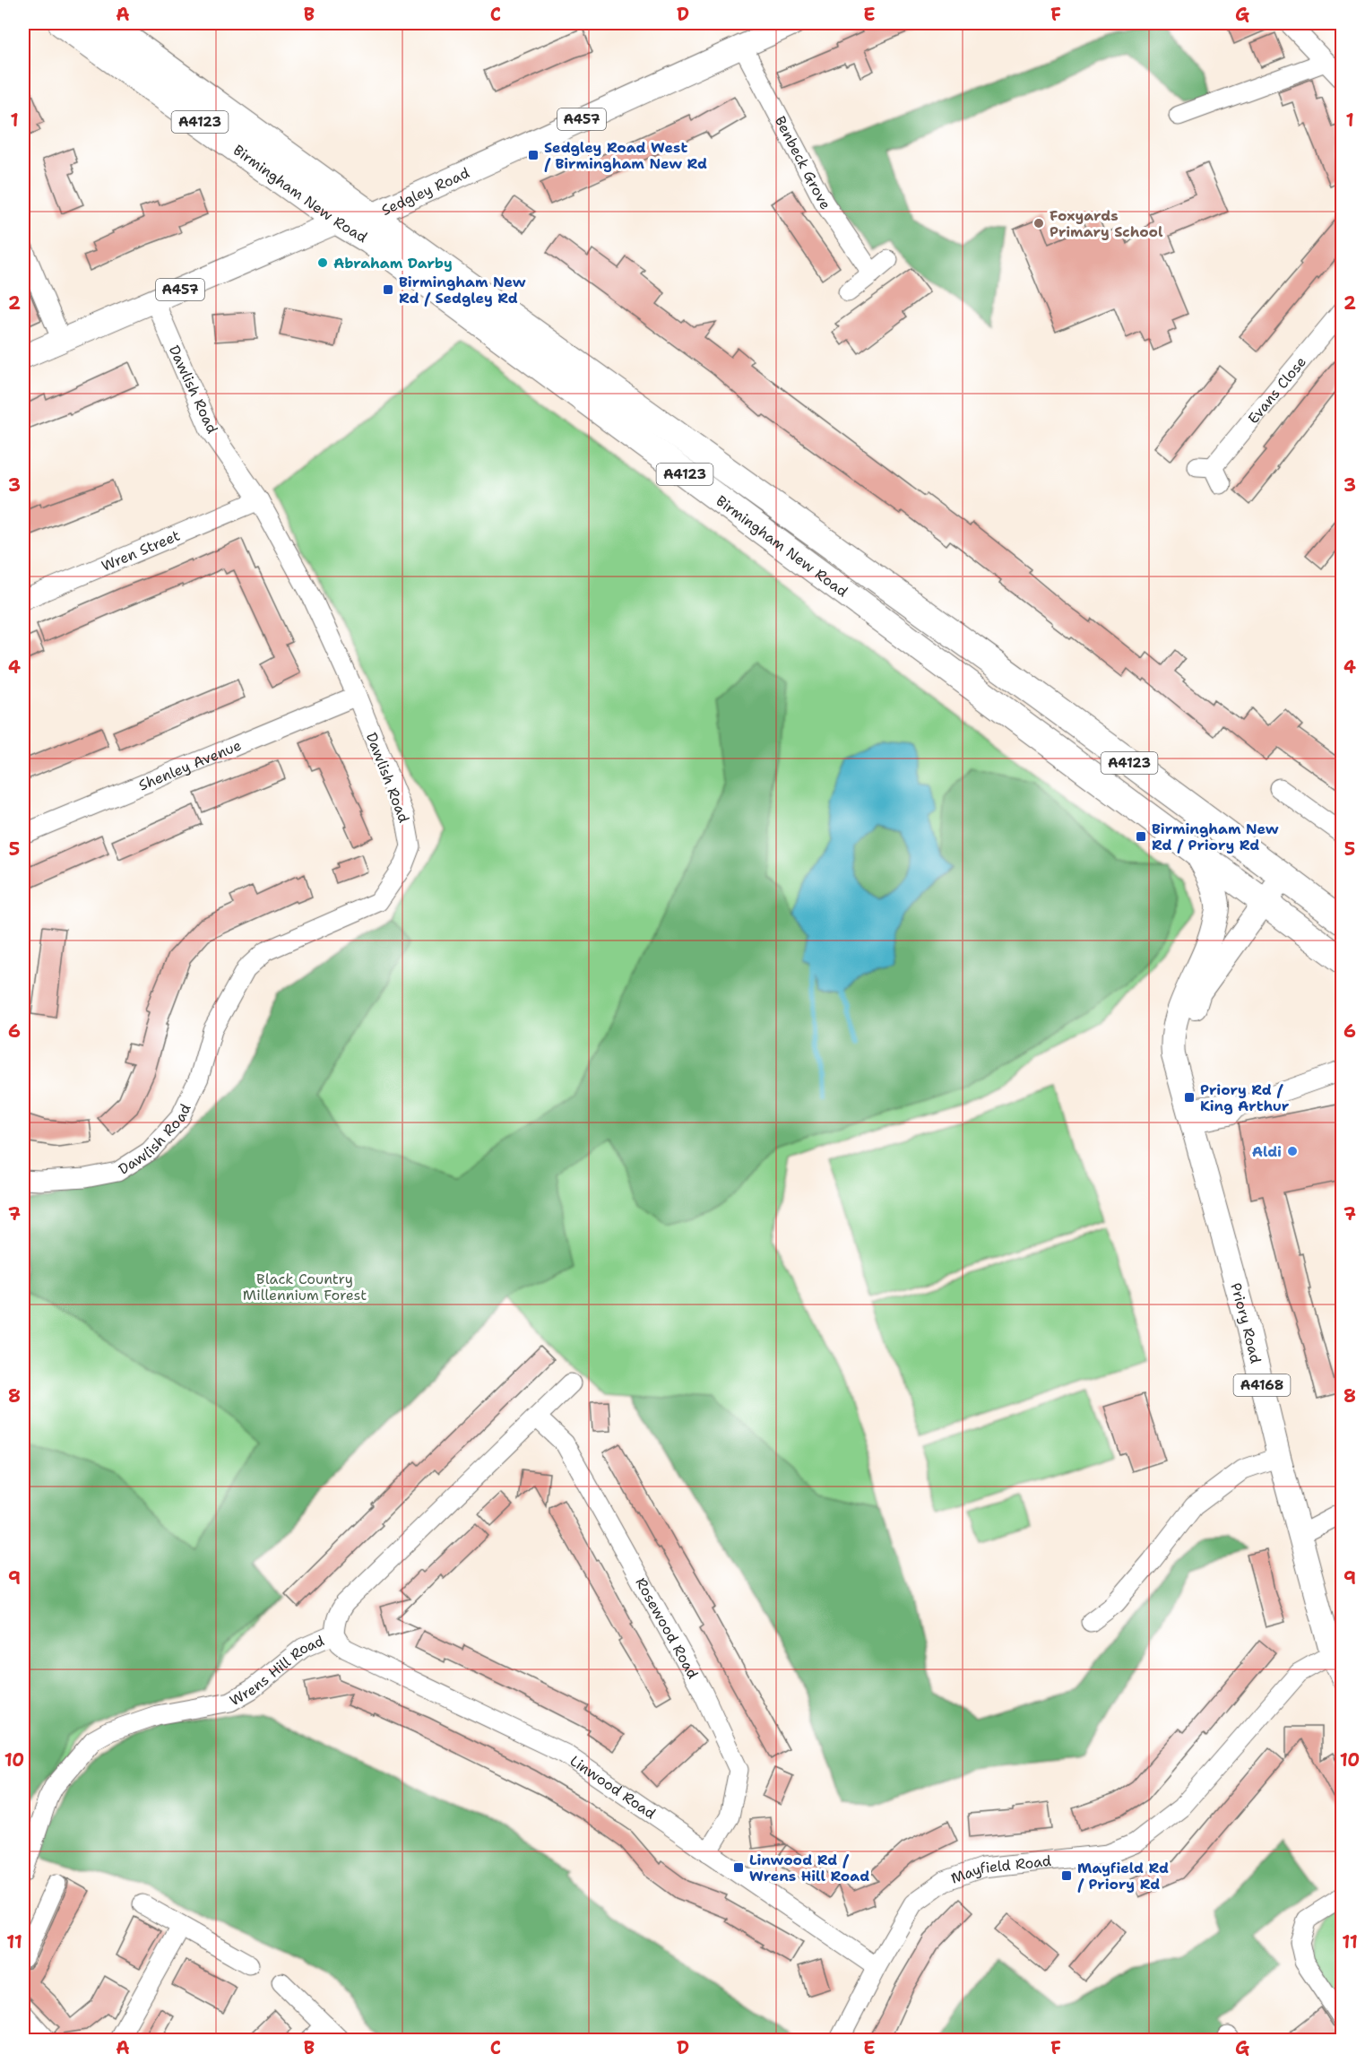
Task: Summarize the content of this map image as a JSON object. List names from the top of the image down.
{
  "streets": {
    "highway": ["A4123", "Birmingham New Road"],
    "main road": [
      "A457",
      "Sedgley Road",
      "Priory Road",
      "A4168"
    ],
    "street": [
      "Benbeck Grove",
      "Dawlish Road",
      "Evans Close",
      "Wren Street",
      "Shenley Avenue",
      "Rosewood Road",
      "Wrens Hill Road",
      "Linwood Road",
      "Mayfield Road"
    ]
  },
  "crossings": [
    ["Benbeck Grove", "Sedgley Road"],
    ["Sedgley Road", "Birmingham New Road"],
    ["Sedgley Road", "Dawlish Road"],
    ["Birmingham New Road", "Priory Road"],
    ["Dawlish Road", "Wren Street"],
    ["Dawlish Road", "Shenley Avenue"],
    ["Priory Road", "Mayfield Road"],
    ["Rosewood Road", "Wrens Hill Road"],
    ["Rosewood Road", "Linwood Road"],
    ["Wrens Hill Road", "Linwood Road"],
    ["Linwood Road", "Mayfield Road"]
  ],
  "parks": ["Black Country Millennium Forest"],
  "places": {
    "transit": [
      "Sedgley Road West / Birmingham New Rd",
      "Birmingham New Rd / Sedgley Rd",
      "Birmingham New Rd / Priory Rd",
      "Priory Rd / King Arthur",
      "Linwood Rd / Wrens Hill Road",
      "Mayfield Rd / Priory Rd"
    ],
    "other": ["Foxyards Primary School", "Abraham Darby", "Aldi"]
  },
  "grid": {
    "columns": [
      "A",
      "B",
      "C",
      "D",
      "E",
      "F",
      "G"
    ],
    "rows": [
      "1",
      "2",
      "3",
      "4",
      "5",
      "6",
      "7",
      "8",
      "9",
      "10",
      "11"
    ]
  }
}
